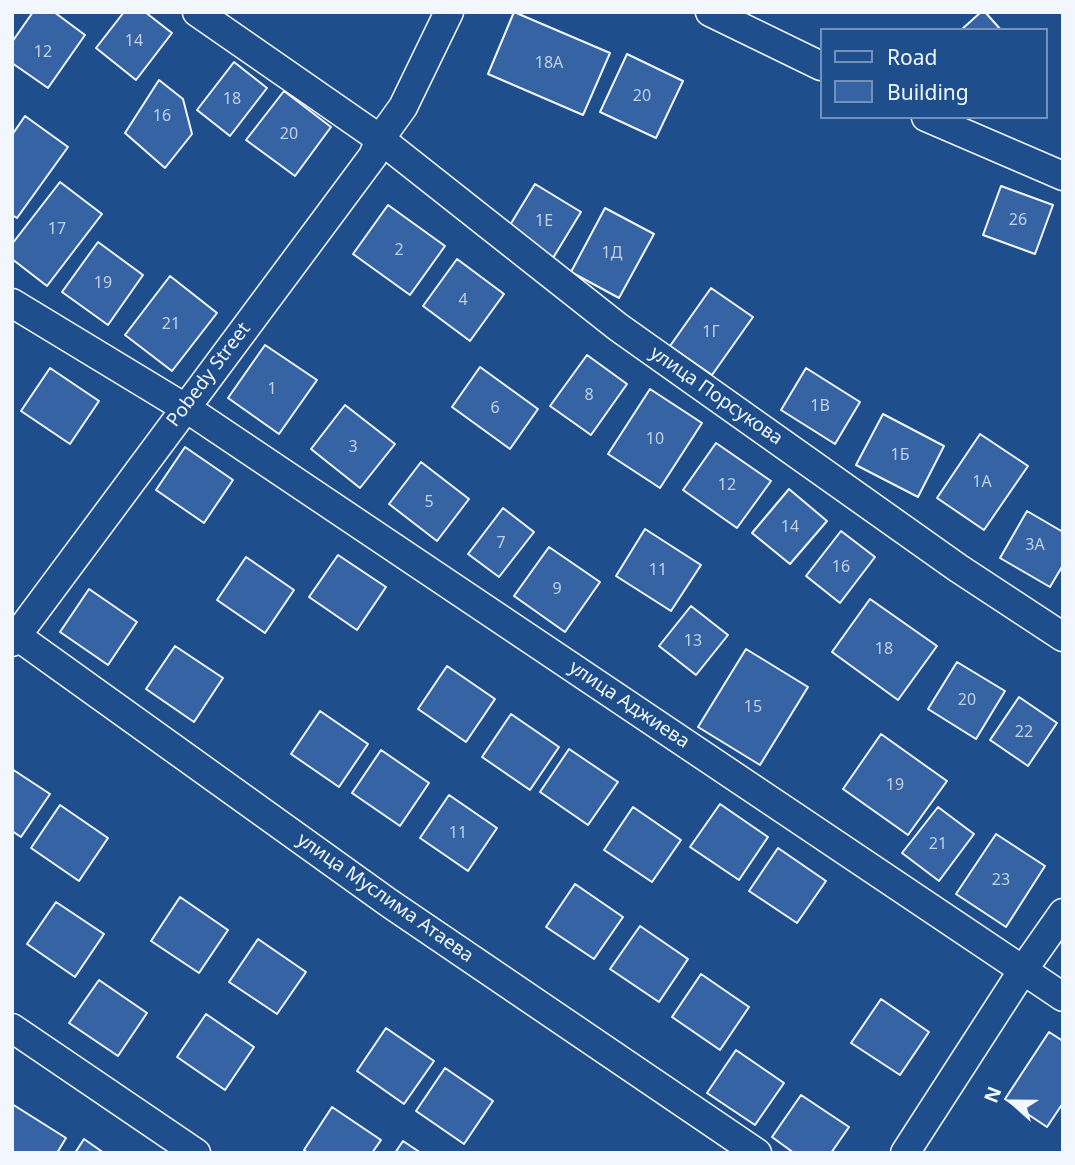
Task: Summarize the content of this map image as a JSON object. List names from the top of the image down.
{
  "streets": {
    "street": [
      "Pobedy Street",
      "улица Порсукова",
      "улица Аджиева",
      "улица Муслима Атаева"
    ]
  },
  "crossings": [
    ["Pobedy Street", "улица Порсукова"],
    ["Pobedy Street", "улица Аджиева"],
    ["Pobedy Street", "улица Муслима Атаева"]
  ],
  "house_numbers": [
    "14",
    "12",
    "18А",
    "20",
    "18",
    "16",
    "20",
    "26",
    "1Е",
    "17",
    "2",
    "1Д",
    "19",
    "4",
    "21",
    "1Г",
    "1",
    "8",
    "1В",
    "6",
    "10",
    "3",
    "1Б",
    "1А",
    "12",
    "5",
    "14",
    "7",
    "3А",
    "16",
    "11",
    "9",
    "13",
    "18",
    "20",
    "15",
    "22",
    "19",
    "11",
    "21",
    "23"
  ],
  "legend": ["Road", "Building"],
  "north": "left"
}
